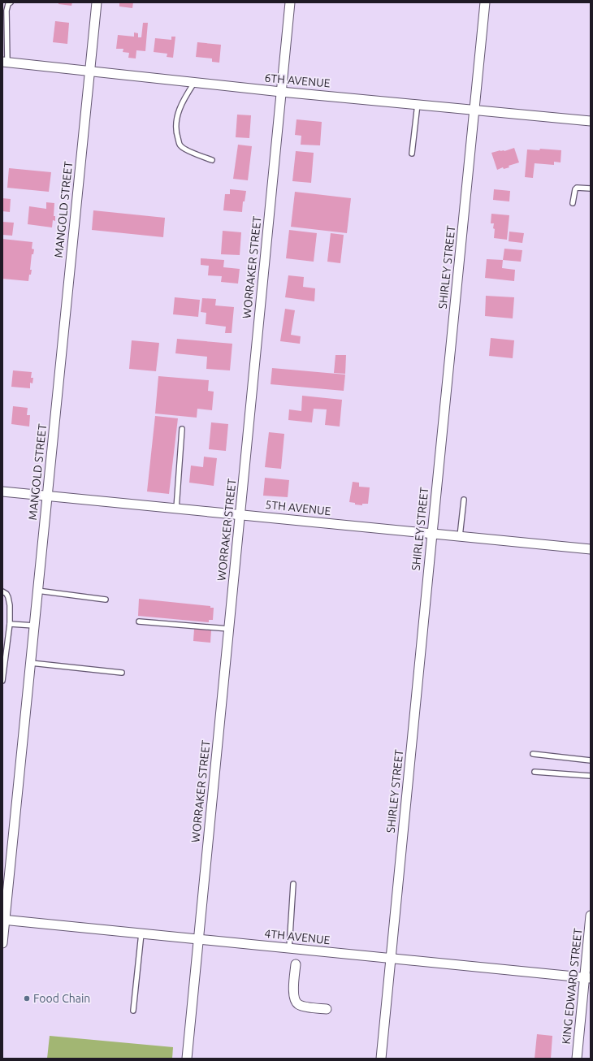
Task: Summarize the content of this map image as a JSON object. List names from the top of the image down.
{
  "streets": {
    "street": [
      "6TH AVENUE",
      "MANGOLD STREET",
      "WORRAKER STREET",
      "SHIRLEY STREET",
      "5TH AVENUE",
      "4TH AVENUE",
      "KING EDWARD STREET"
    ]
  },
  "crossings": [
    ["6TH AVENUE", "MANGOLD STREET"],
    ["6TH AVENUE", "WORRAKER STREET"],
    ["6TH AVENUE", "SHIRLEY STREET"],
    ["MANGOLD STREET", "5TH AVENUE"],
    ["MANGOLD STREET", "4TH AVENUE"],
    ["WORRAKER STREET", "5TH AVENUE"],
    ["WORRAKER STREET", "4TH AVENUE"],
    ["SHIRLEY STREET", "5TH AVENUE"],
    ["SHIRLEY STREET", "4TH AVENUE"],
    ["4TH AVENUE", "KING EDWARD STREET"]
  ],
  "places": ["Food Chain"]
}
